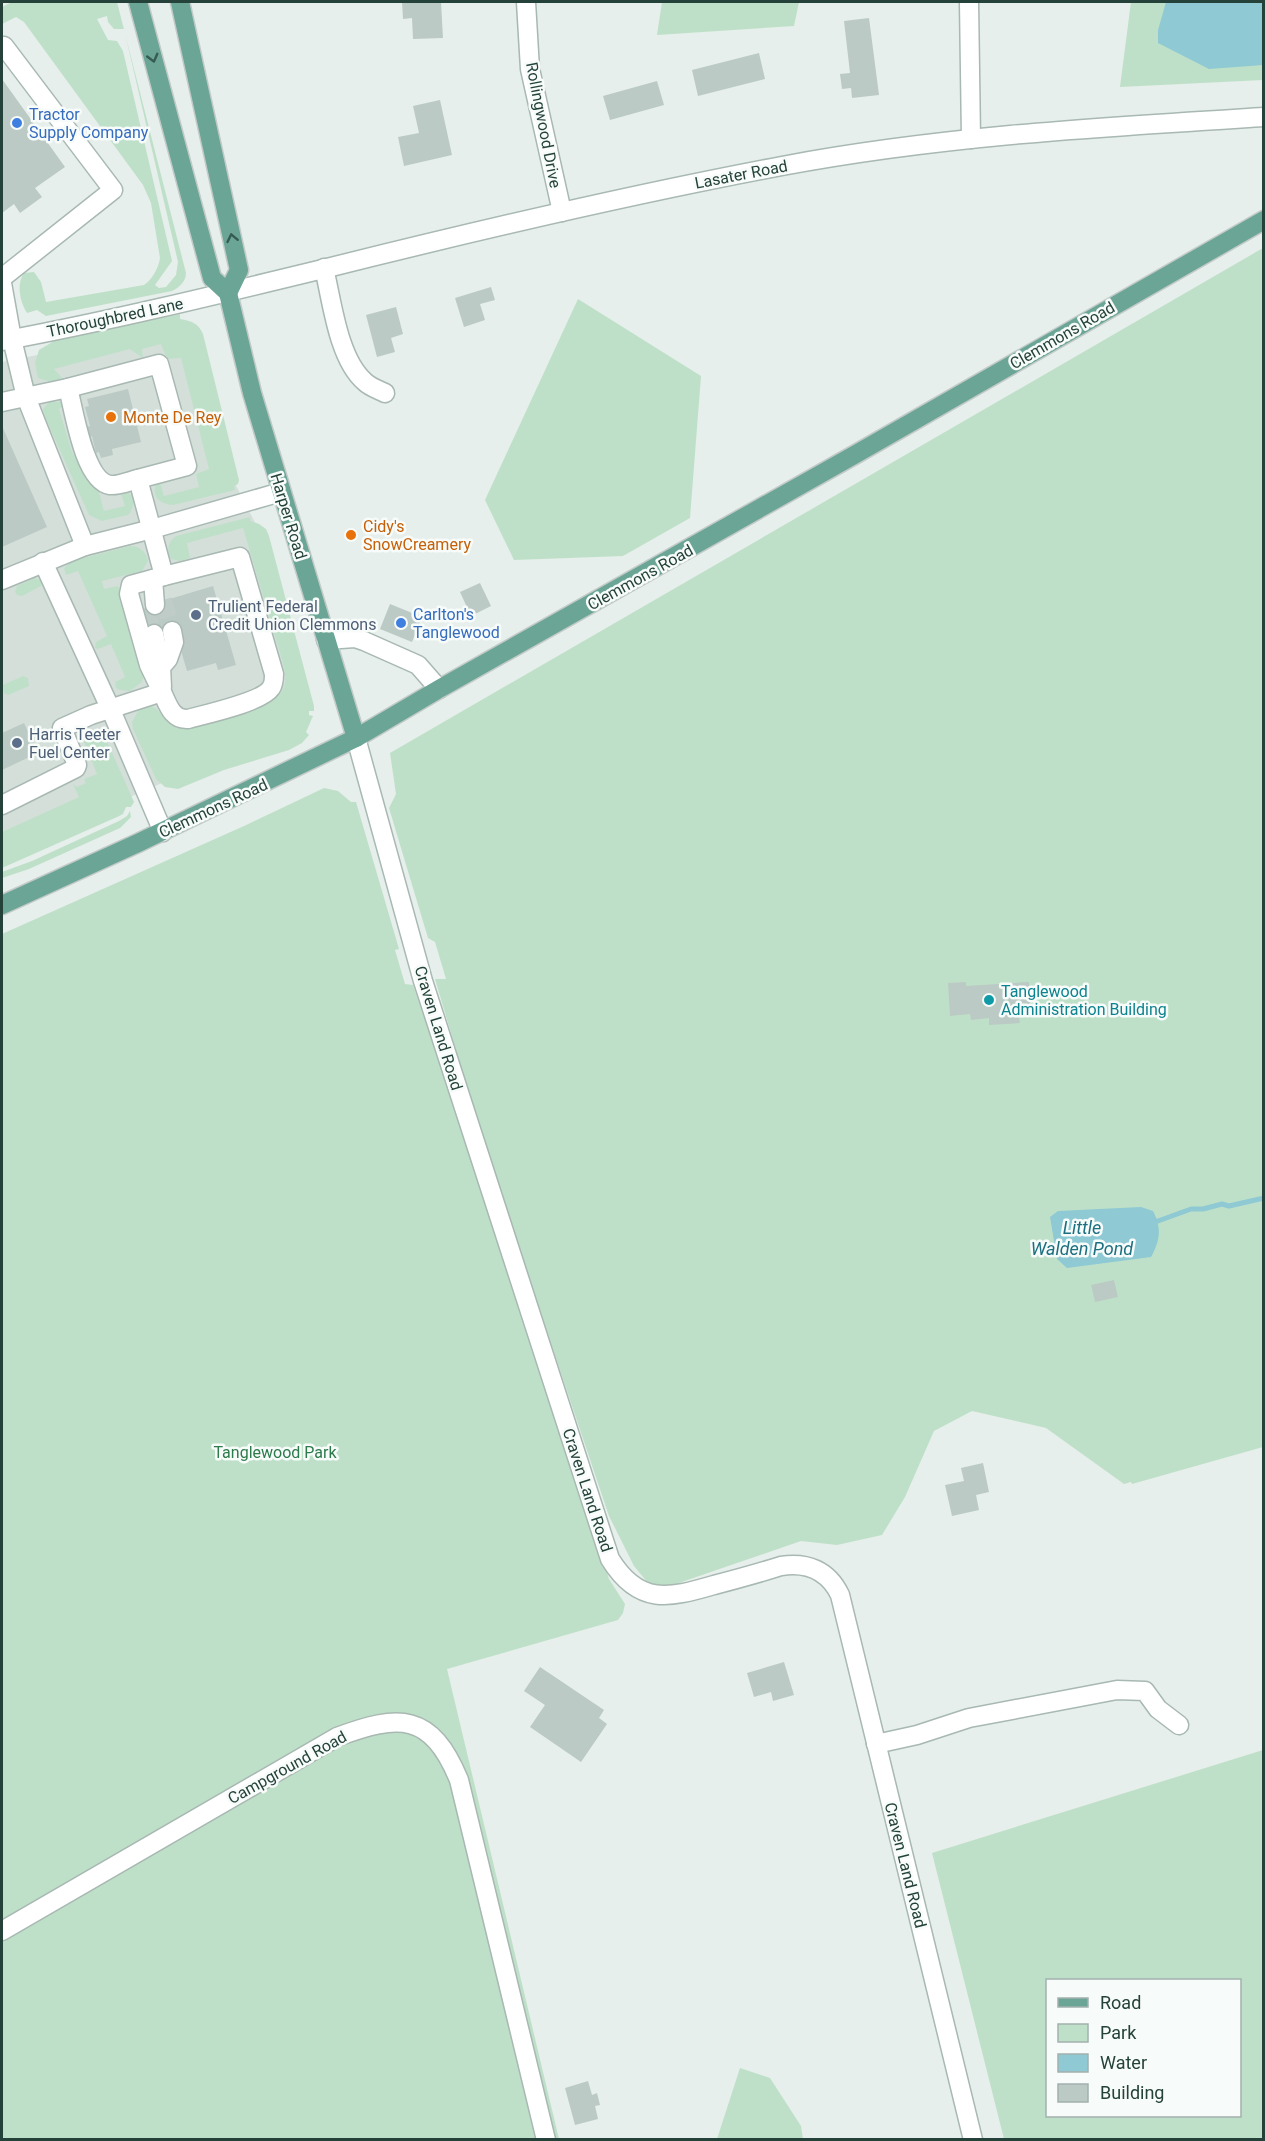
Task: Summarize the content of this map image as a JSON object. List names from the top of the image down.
{
  "streets": {
    "main road": ["Clemmons Road", "Harper Road"],
    "street": [
      "Rollingwood Drive",
      "Lasater Road",
      "Thoroughbred Lane",
      "Craven Land Road",
      "Campground Road"
    ]
  },
  "crossings": [
    ["Rollingwood Drive", "Lasater Road"],
    ["Lasater Road", "Thoroughbred Lane"],
    ["Lasater Road", "Harper Road"],
    ["Thoroughbred Lane", "Harper Road"],
    ["Clemmons Road", "Harper Road"],
    ["Clemmons Road", "Craven Land Road"],
    ["Harper Road", "Craven Land Road"]
  ],
  "water": ["Little Walden Pond"],
  "parks": ["Tanglewood Park"],
  "places": [
    "Tractor Supply Company",
    "Monte De Rey",
    "Cidy's SnowCreamery",
    "Trulient Federal Credit Union Clemmons",
    "Carlton's Tanglewood",
    "Harris Teeter Fuel Center",
    "Tanglewood Administration Building"
  ],
  "legend": [
    "Road",
    "Park",
    "Water",
    "Building"
  ]
}
